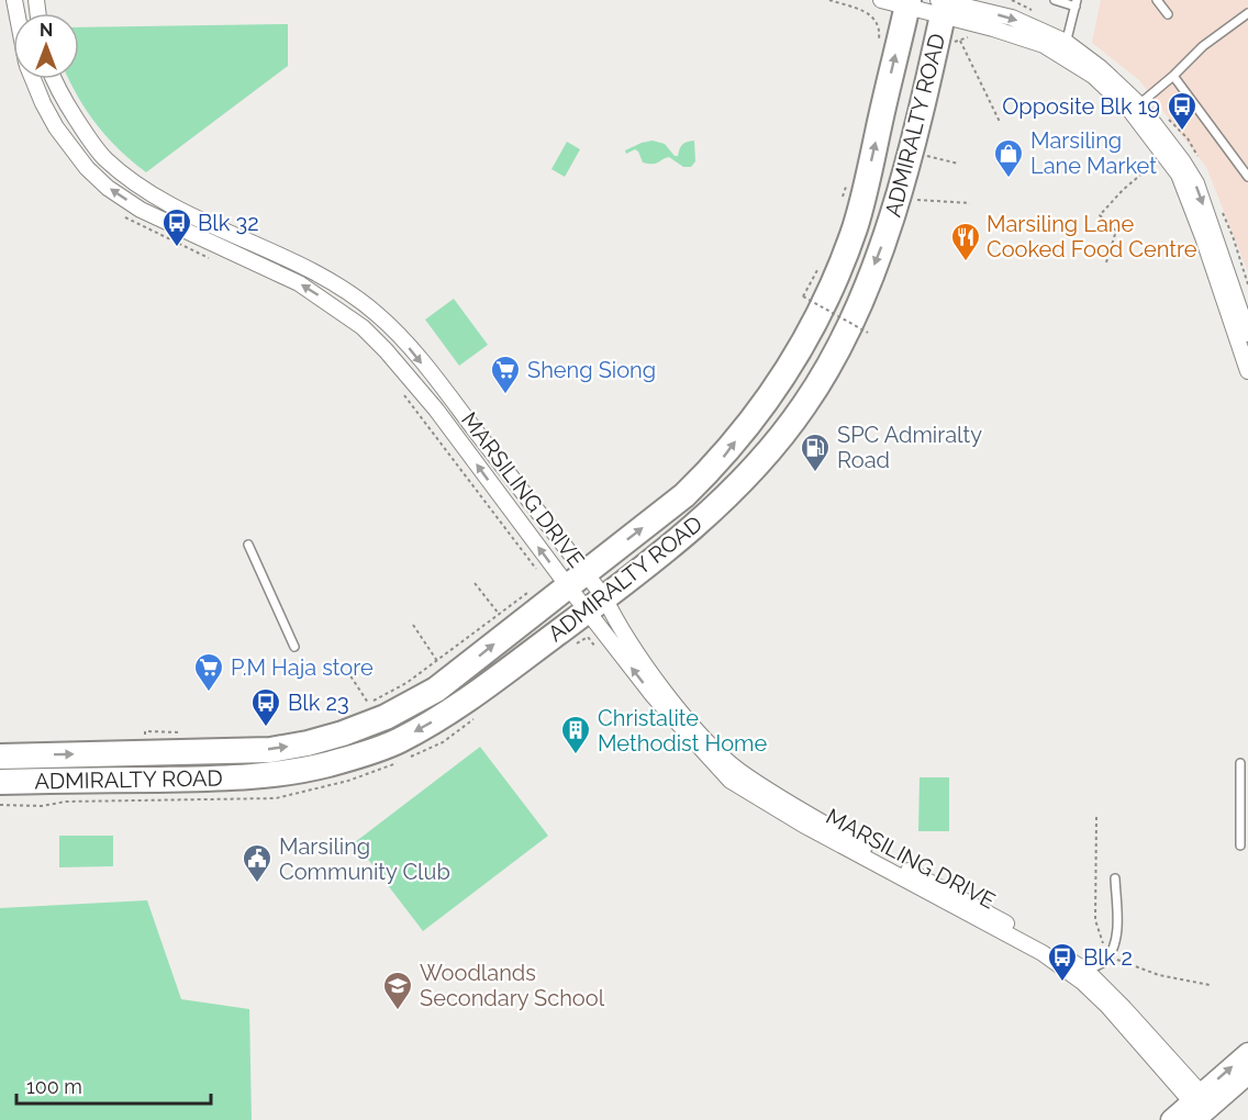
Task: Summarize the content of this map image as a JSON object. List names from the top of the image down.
{
  "streets": {
    "main road": ["ADMIRALTY ROAD"],
    "street": ["MARSILING DRIVE"]
  },
  "crossings": [
    ["ADMIRALTY ROAD", "MARSILING DRIVE"]
  ],
  "places": {
    "bus stop": [
      "Opposite Blk 19",
      "Blk 32",
      "Blk 23",
      "Blk 2"
    ],
    "shop": ["Marsiling Lane Market"],
    "restaurant": ["Marsiling Lane Cooked Food Centre"],
    "supermarket": ["Sheng Siong", "P.M Haja store"],
    "fuel station": ["SPC Admiralty Road"],
    "building": ["Christalite Methodist Home"],
    "public building": ["Marsiling Community Club"],
    "school or university": ["Woodlands Secondary School"]
  },
  "scale_bar": "100 m",
  "north": "top"
}
